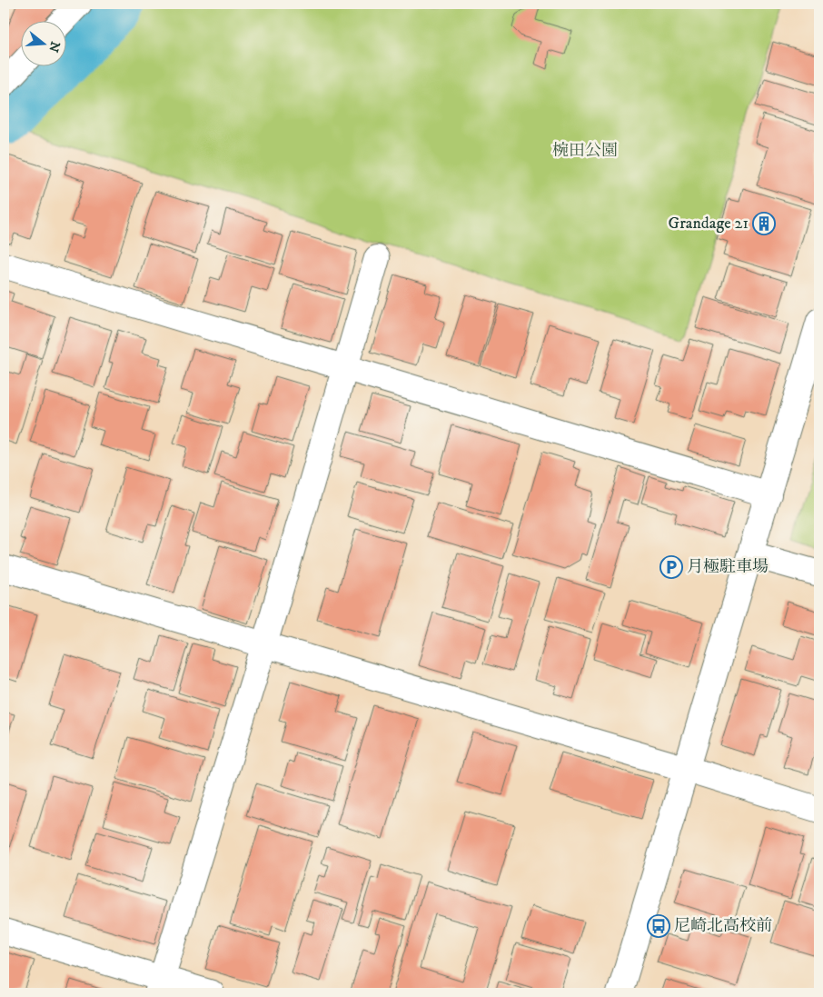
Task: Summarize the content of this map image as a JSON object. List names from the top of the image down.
{
  "parks": ["椀田公園"],
  "places": {
    "building": ["Grandage 21"],
    "parking": ["月極駐車場"],
    "bus stop": ["尼崎北高校前"]
  },
  "north": "right"
}
